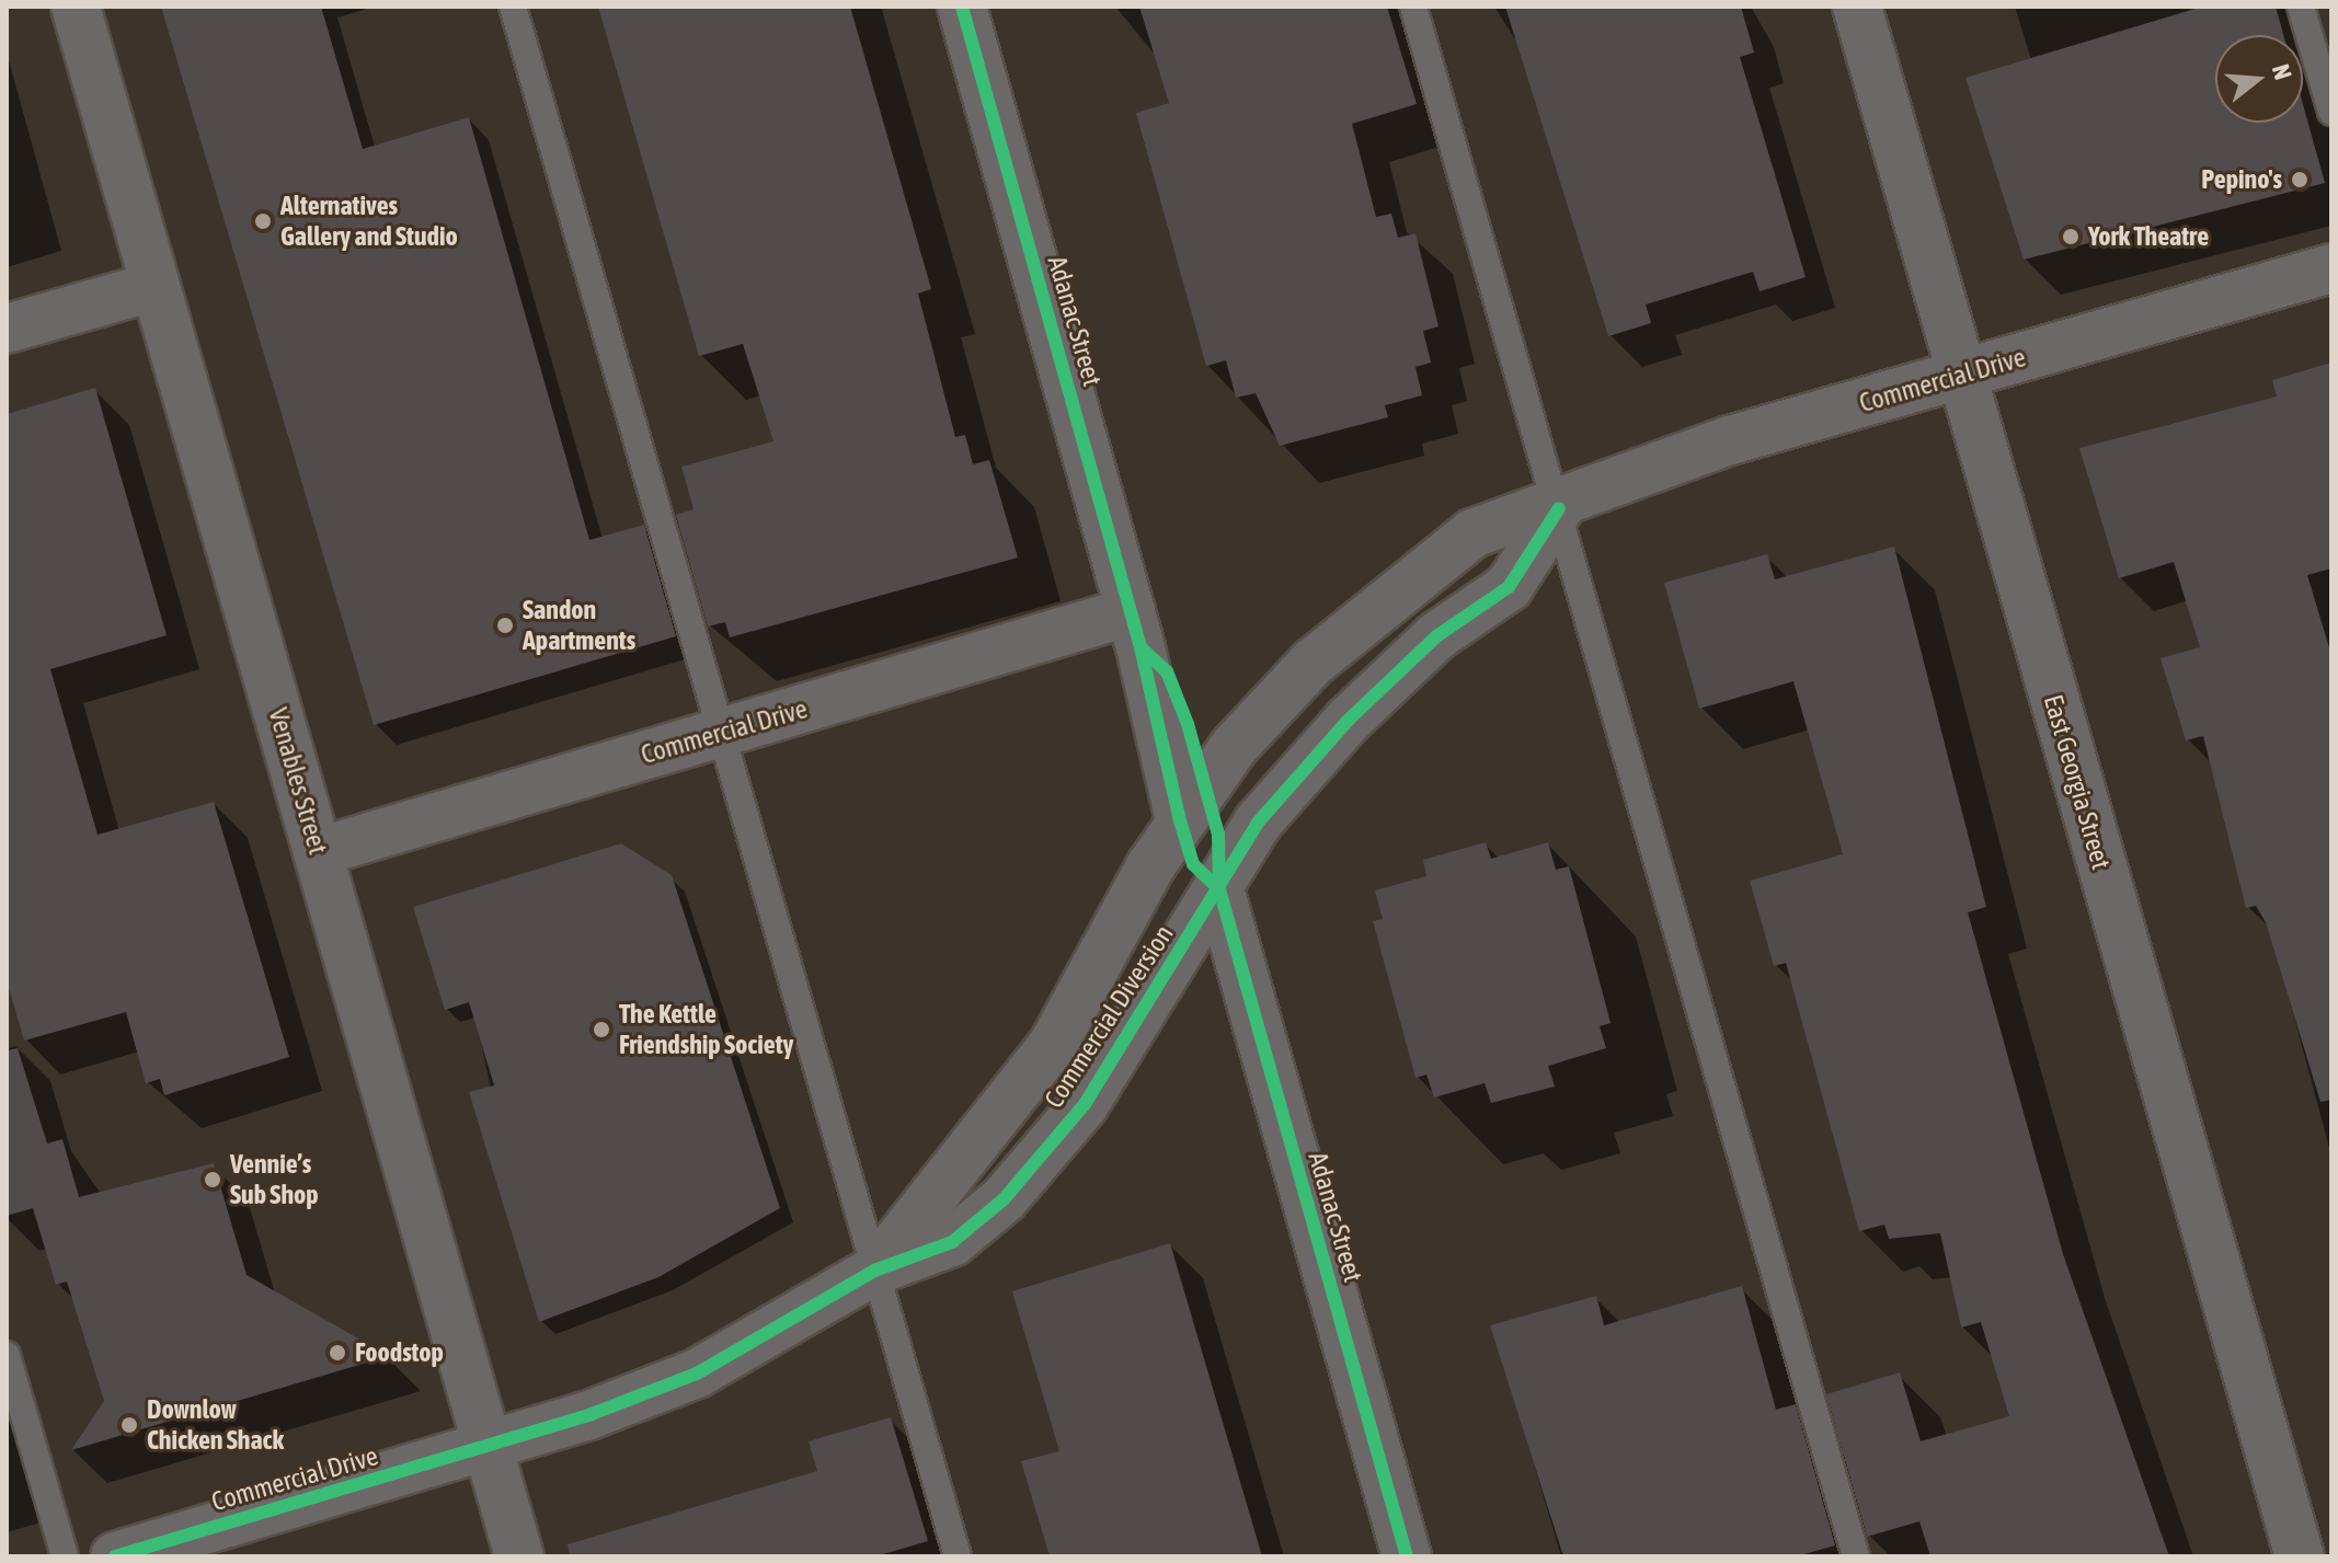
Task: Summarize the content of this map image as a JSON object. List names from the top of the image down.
{
  "streets": {
    "street": [
      "Adanac Street",
      "Commercial Drive",
      "Venables Street",
      "East Georgia Street",
      "Commercial Diversion"
    ]
  },
  "crossings": [
    ["Adanac Street", "Commercial Drive"],
    ["Adanac Street", "Commercial Diversion"],
    ["Commercial Drive", "Venables Street"],
    ["Commercial Drive", "East Georgia Street"],
    ["Commercial Drive", "Commercial Diversion"],
    ["Venables Street", "Commercial Diversion"]
  ],
  "places": [
    "Pepino's",
    "Alternatives Gallery and Studio",
    "York Theatre",
    "Sandon Apartments",
    "The Kettle Friendship Society",
    "Vennie’s Sub Shop",
    "Foodstop",
    "Downlow Chicken Shack"
  ],
  "north": "right"
}
